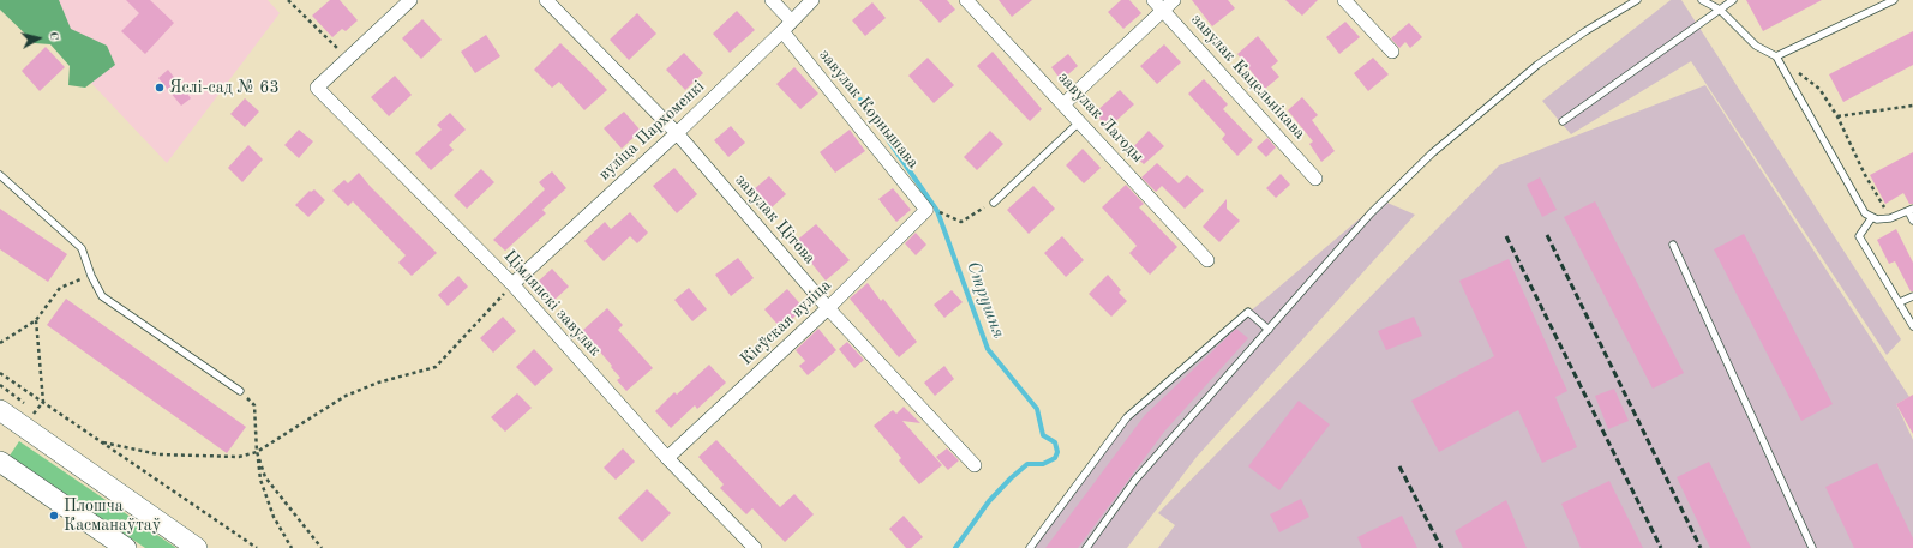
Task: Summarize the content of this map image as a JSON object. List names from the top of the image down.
{
  "streets": {
    "street": [
      "завулак Кацельнікава",
      "завулак Корнышава",
      "завулак Лагоды",
      "вуліца Пархоменкі",
      "завулак Цітова",
      "Цімлянскі завулак",
      "Кіеўская вуліца"
    ]
  },
  "crossings": [
    ["завулак Корнышава", "вуліца Пархоменкі"],
    ["завулак Корнышава", "Кіеўская вуліца"],
    ["вуліца Пархоменкі", "завулак Цітова"],
    ["вуліца Пархоменкі", "Цімлянскі завулак"],
    ["завулак Цітова", "Кіеўская вуліца"],
    ["Цімлянскі завулак", "Кіеўская вуліца"]
  ],
  "water": ["Струшня"],
  "places": ["Яслі-сад № 63", "Плошча Касманаўтаў"],
  "north": "right"
}
